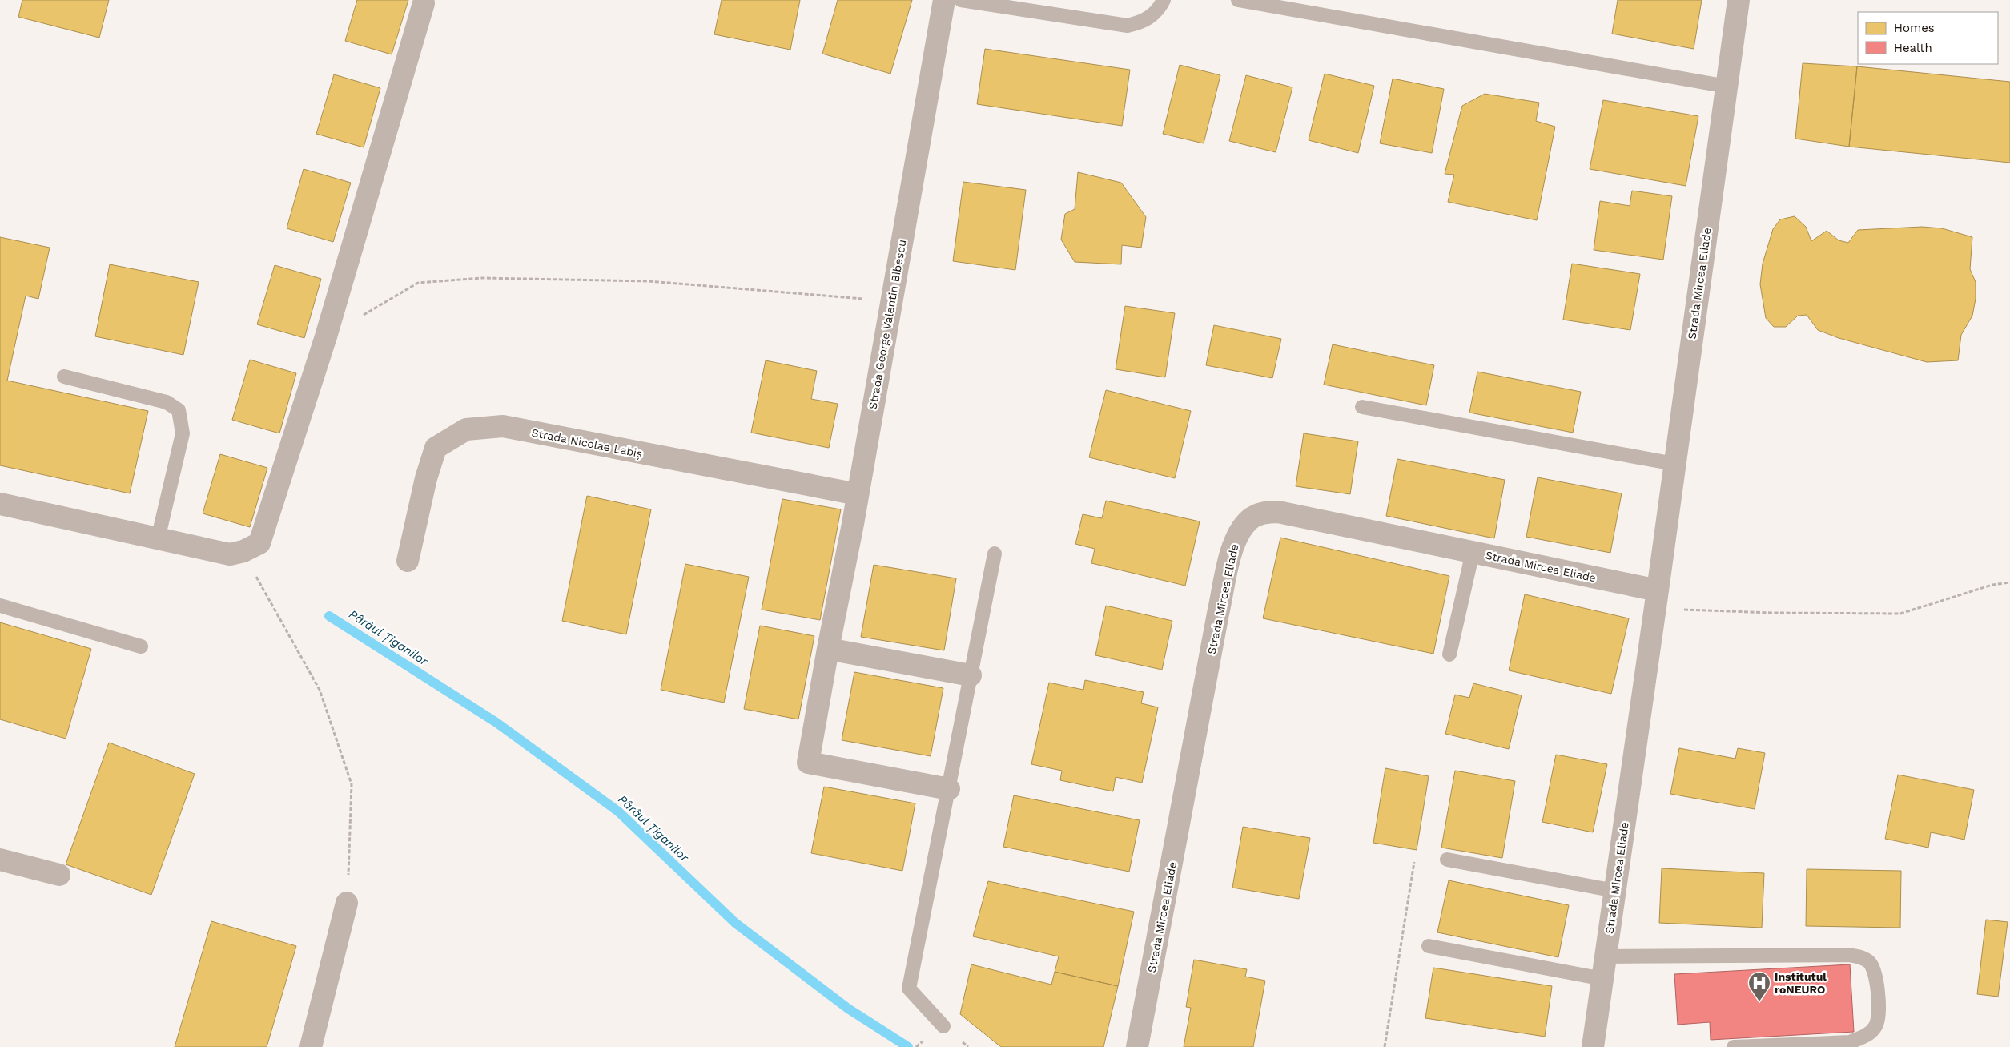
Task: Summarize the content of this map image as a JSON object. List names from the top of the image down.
{
  "streets": {
    "street": ["Strada Mircea Eliade", "Strada George Valentin Bibescu", "Strada Nicolae Labiș"]
  },
  "crossings": [
    ["Strada George Valentin Bibescu", "Strada Nicolae Labiș"]
  ],
  "water": ["Pârâul Țiganilor"],
  "places": {
    "hospital": ["Institutul roNEURO"]
  },
  "legend": ["Homes", "Health"]
}
